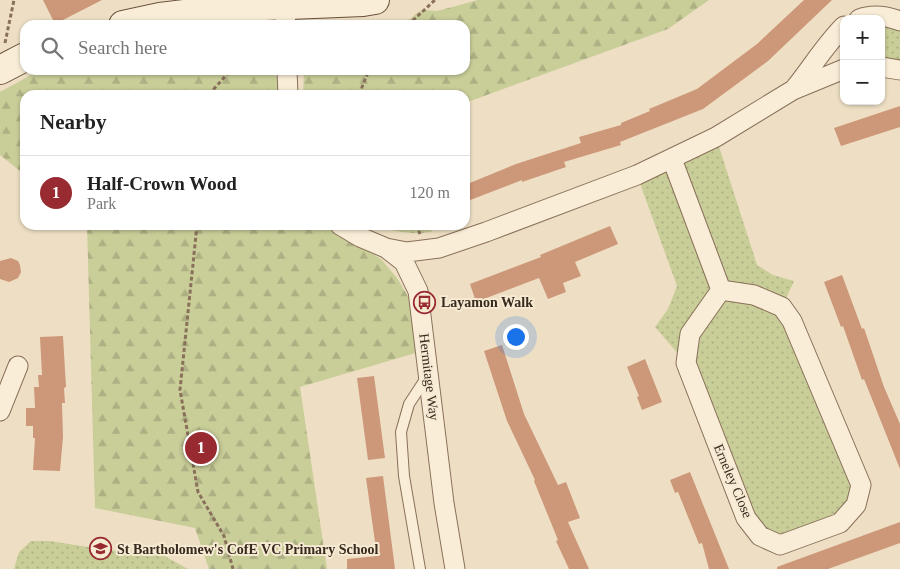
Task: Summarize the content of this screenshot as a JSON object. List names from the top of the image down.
{
  "streets": {
    "street": ["Hermitage Way", "Erneley Close"]
  },
  "places": {
    "bus stop": ["Layamon Walk"],
    "school or university": ["St Bartholomew's CofE VC Primary School"]
  },
  "page": {
    "map_buttons": ["+", "−"],
    "search": "Search here",
    "heading": "Nearby",
    "list": [
      {
        "mark": "1",
        "name": "Half-Crown Wood",
        "note": "Park",
        "value": "120 m"
      }
    ],
    "pins": "1"
  }
}
